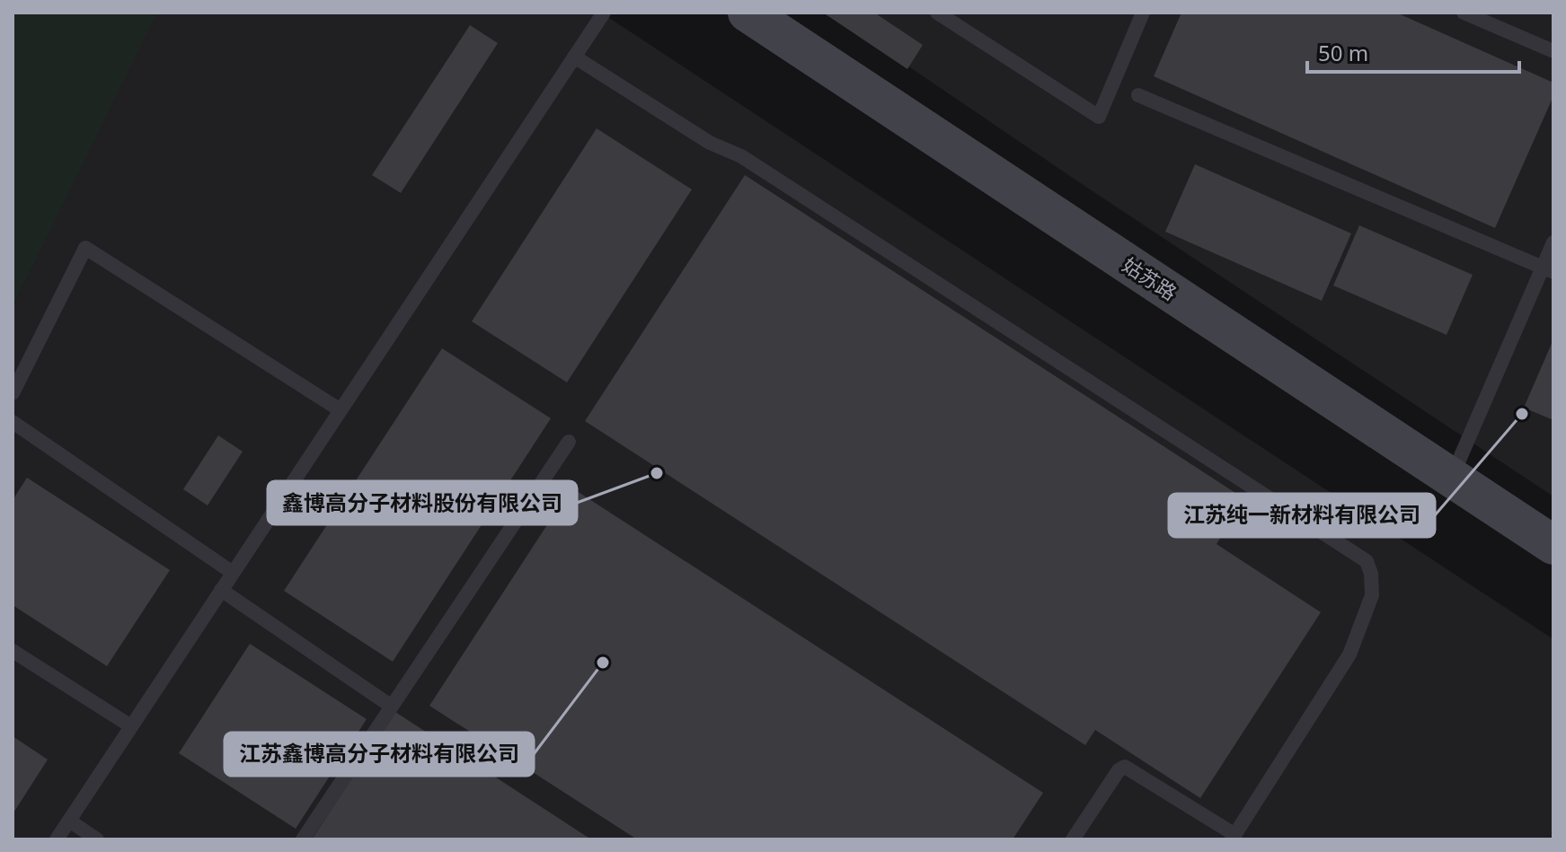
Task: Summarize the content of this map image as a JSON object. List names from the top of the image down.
{
  "streets": {
    "street": ["姑苏路"]
  },
  "places": ["江苏纯一新材料有限公司", "鑫博高分子材料股份有限公司", "江苏鑫博高分子材料有限公司"],
  "scale_bar": "50 m"
}
